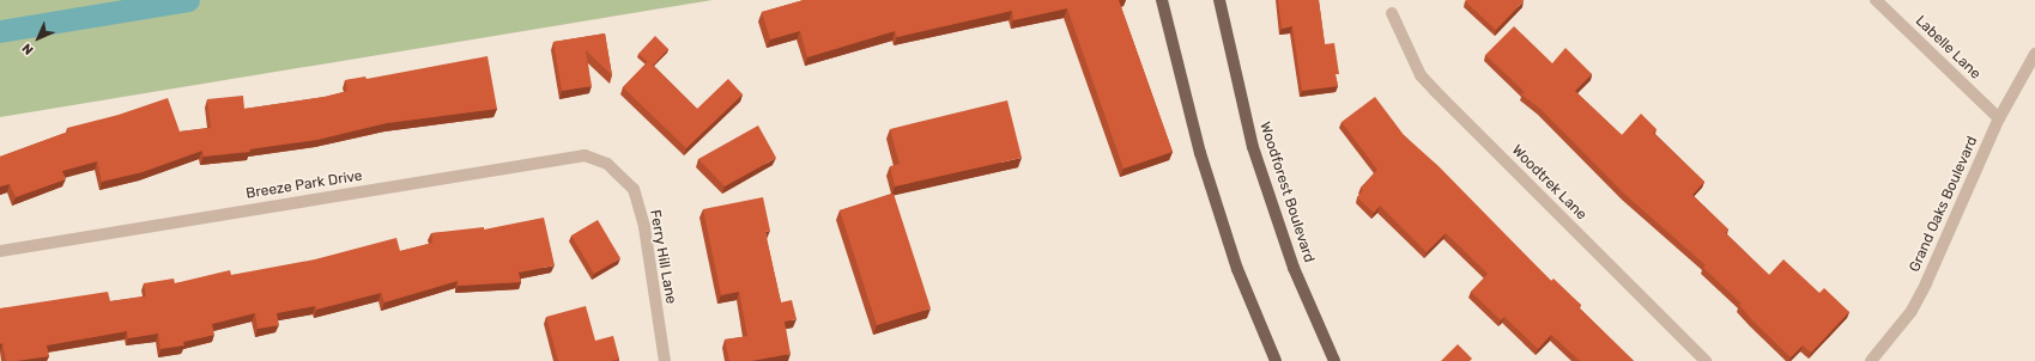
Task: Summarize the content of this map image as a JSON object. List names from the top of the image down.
{
  "streets": {
    "main road": ["Woodforest Boulevard"],
    "street": [
      "Labelle Lane",
      "Woodtrek Lane",
      "Breeze Park Drive",
      "Grand Oaks Boulevard",
      "Ferry Hill Lane"
    ]
  },
  "crossings": [
    ["Labelle Lane", "Grand Oaks Boulevard"],
    ["Breeze Park Drive", "Ferry Hill Lane"]
  ],
  "north": "bottom left"
}
